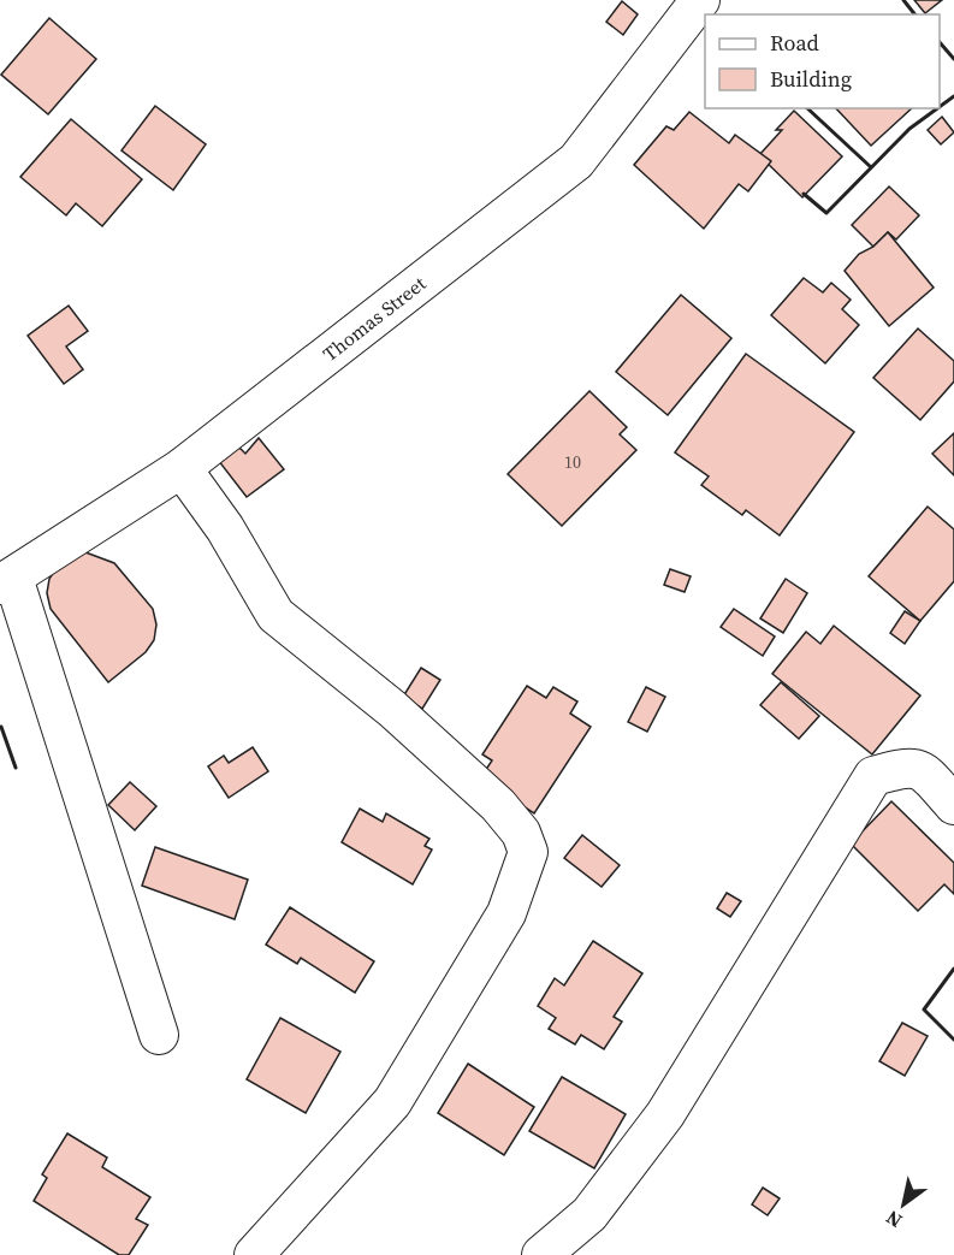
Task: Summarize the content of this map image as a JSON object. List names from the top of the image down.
{
  "streets": {
    "street": ["Thomas Street"]
  },
  "house_numbers": ["10"],
  "legend": ["Road", "Building"],
  "north": "bottom left"
}
